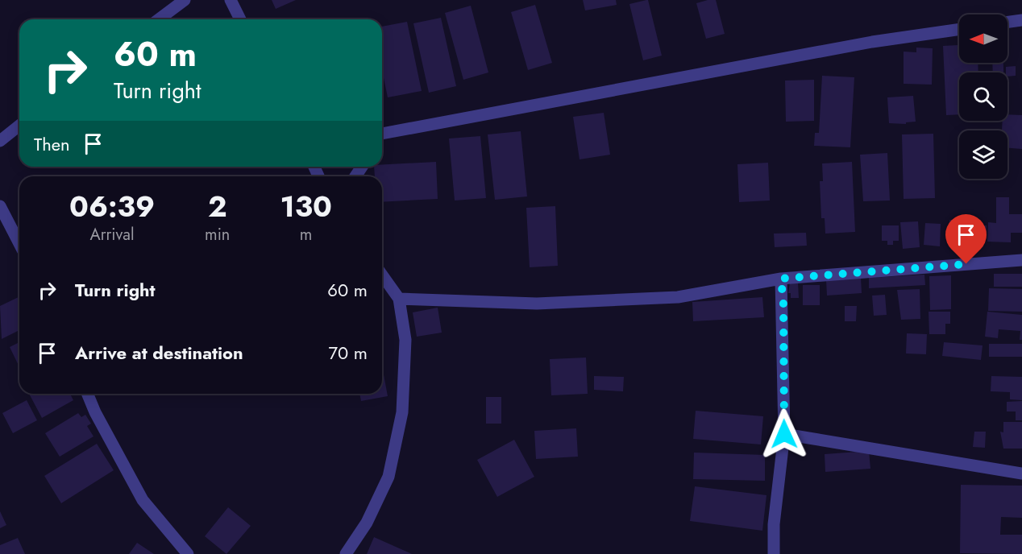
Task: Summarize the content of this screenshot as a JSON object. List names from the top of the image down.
{
  "north": "left",
  "page": {
    "turn": ["60 m", "Turn right"],
    "then": "Then",
    "eta": [
      "06:39",
      "Arrival",
      "2",
      "min",
      "130",
      "m"
    ],
    "list": [
      {
        "name": "Turn right",
        "value": "60 m"
      },
      {
        "name": "Arrive at destination",
        "value": "70 m"
      }
    ]
  }
}
